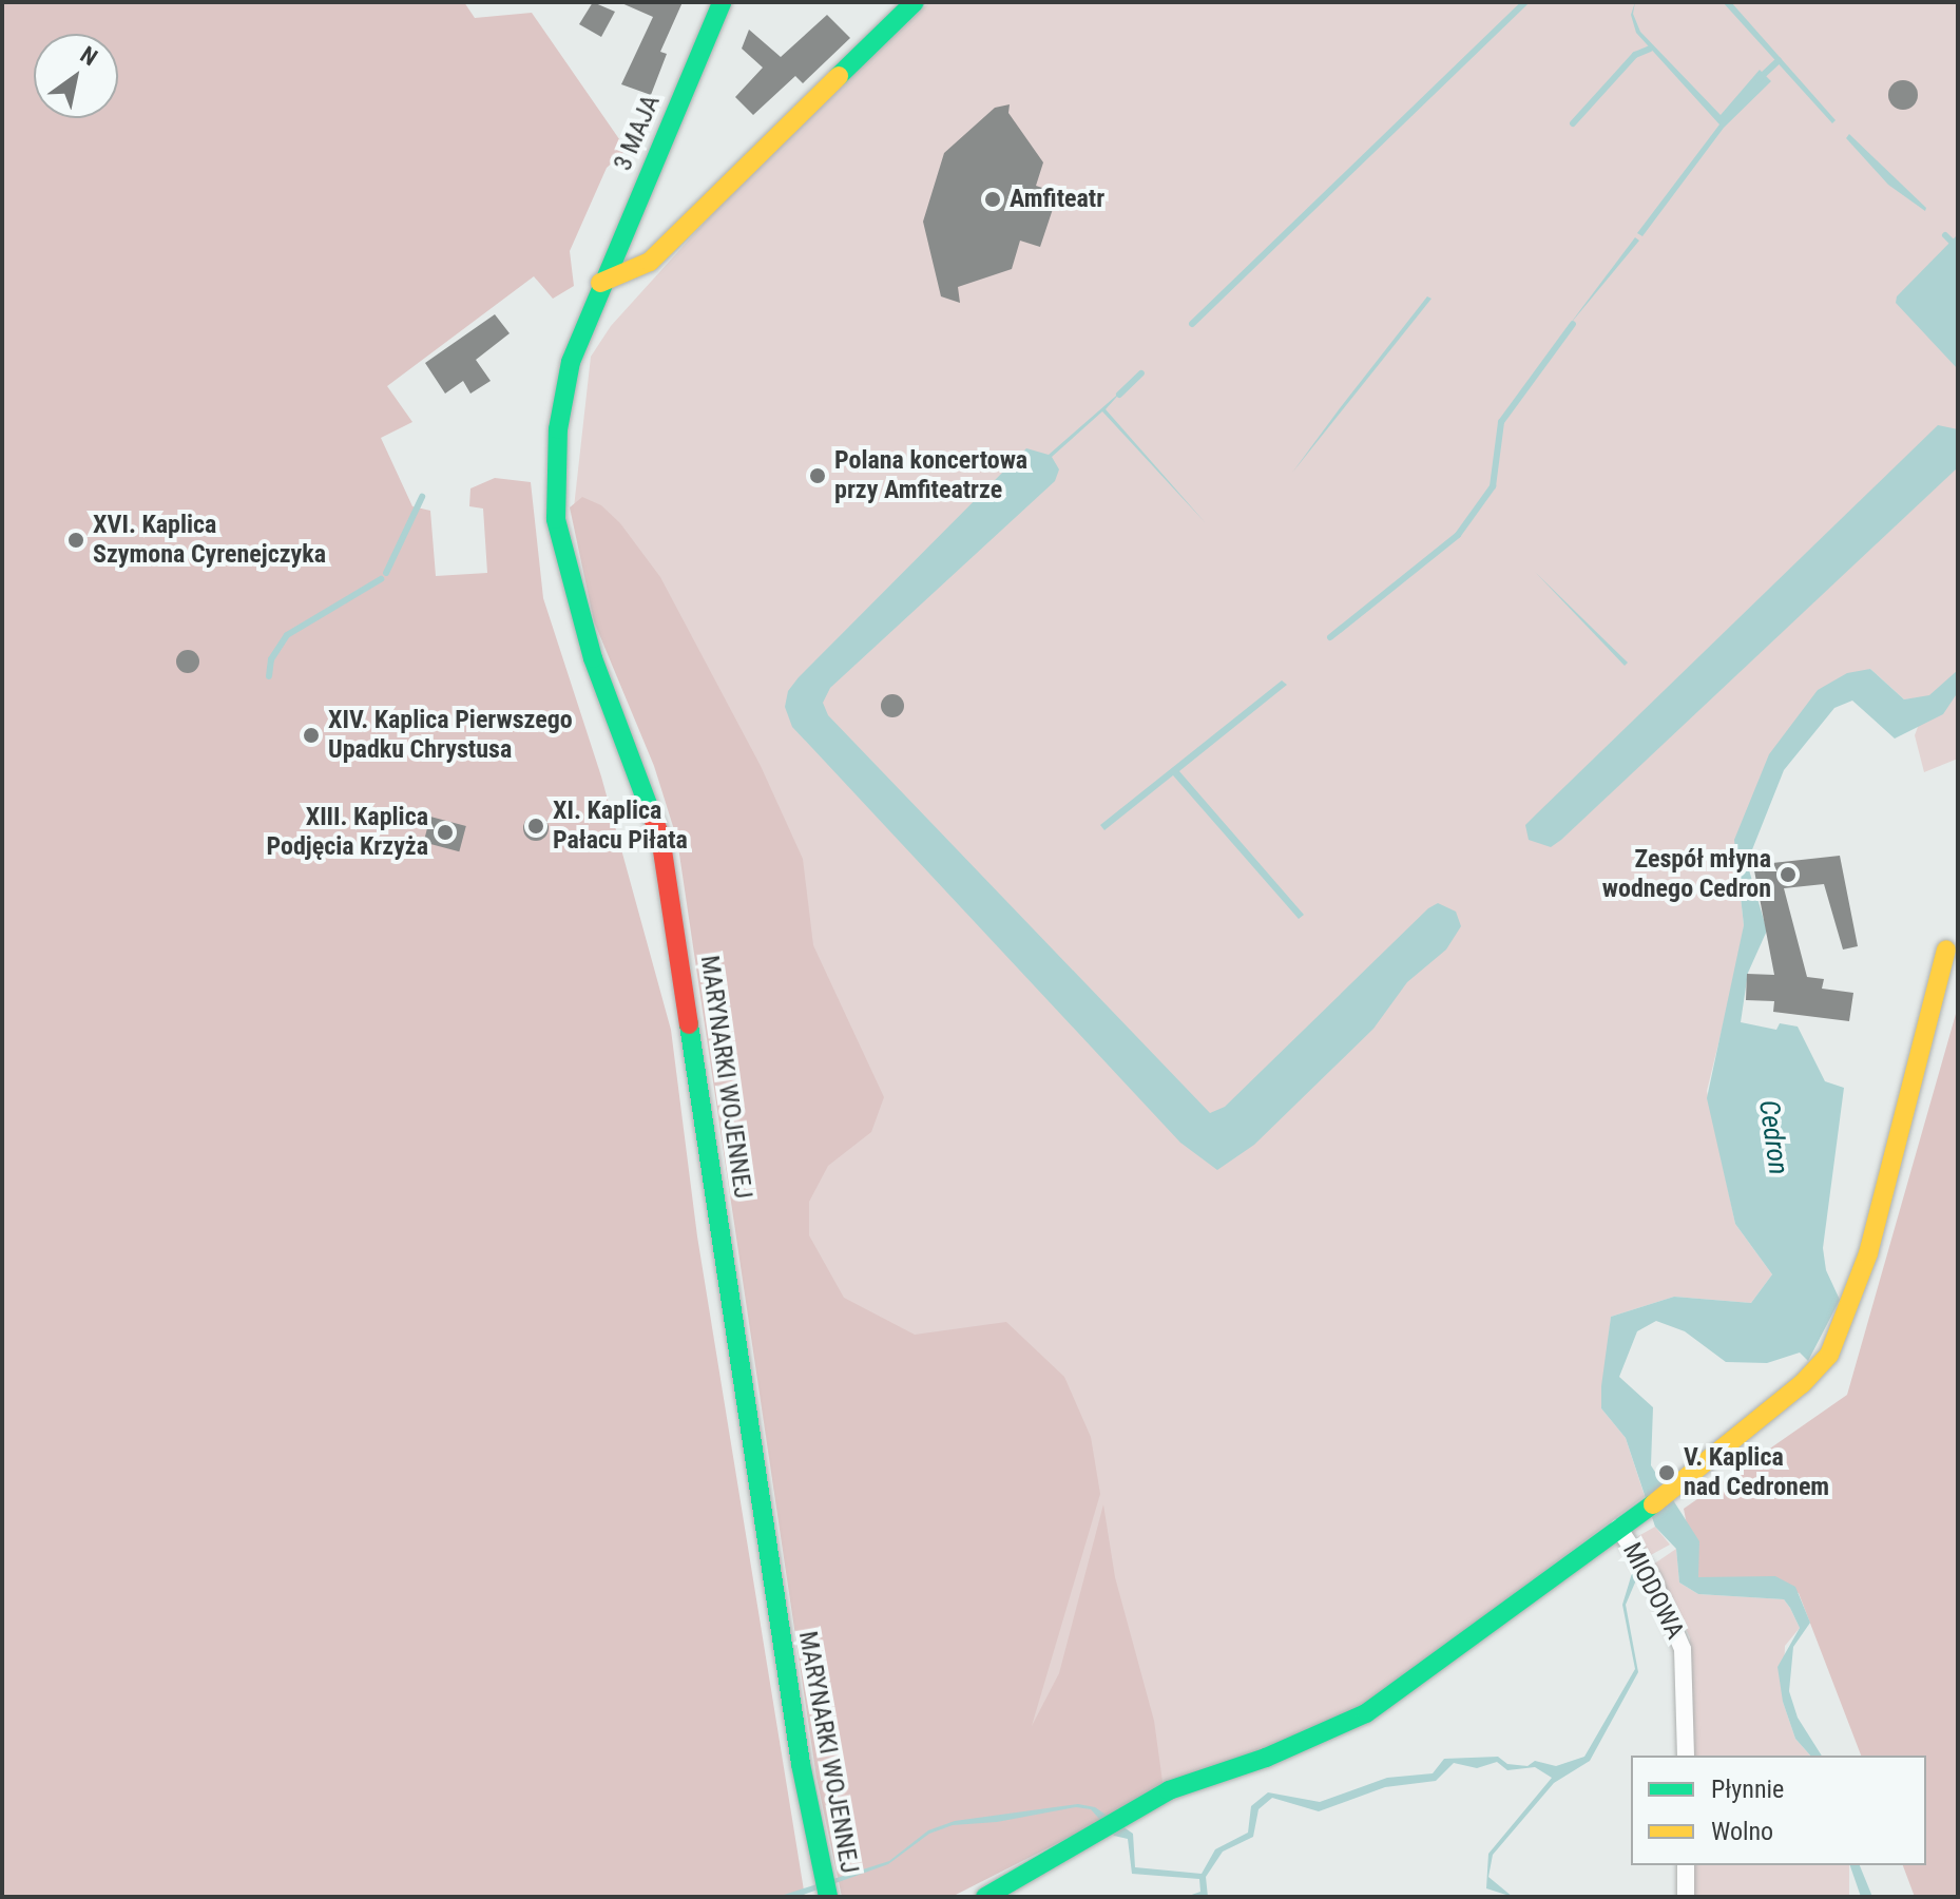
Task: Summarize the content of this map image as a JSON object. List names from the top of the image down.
{
  "streets": {
    "main road": ["3 MAJA", "MARYNARKI WOJENNEJ"],
    "street": ["MIODOWA"]
  },
  "crossings": [
    ["3 MAJA", "MARYNARKI WOJENNEJ"]
  ],
  "water": ["Cedron"],
  "places": [
    "Amfiteatr",
    "Polana koncertowa przy Amfiteatrze",
    "XVI. Kaplica Szymona Cyrenejczyka",
    "XIV. Kaplica Pierwszego Upadku Chrystusa",
    "XI. Kaplica Pałacu Piłata",
    "XIII. Kaplica Podjęcia Krzyża",
    "Zespół młyna wodnego Cedron",
    "V. Kaplica nad Cedronem"
  ],
  "legend": ["Płynnie", "Wolno"],
  "north": "top right"
}
